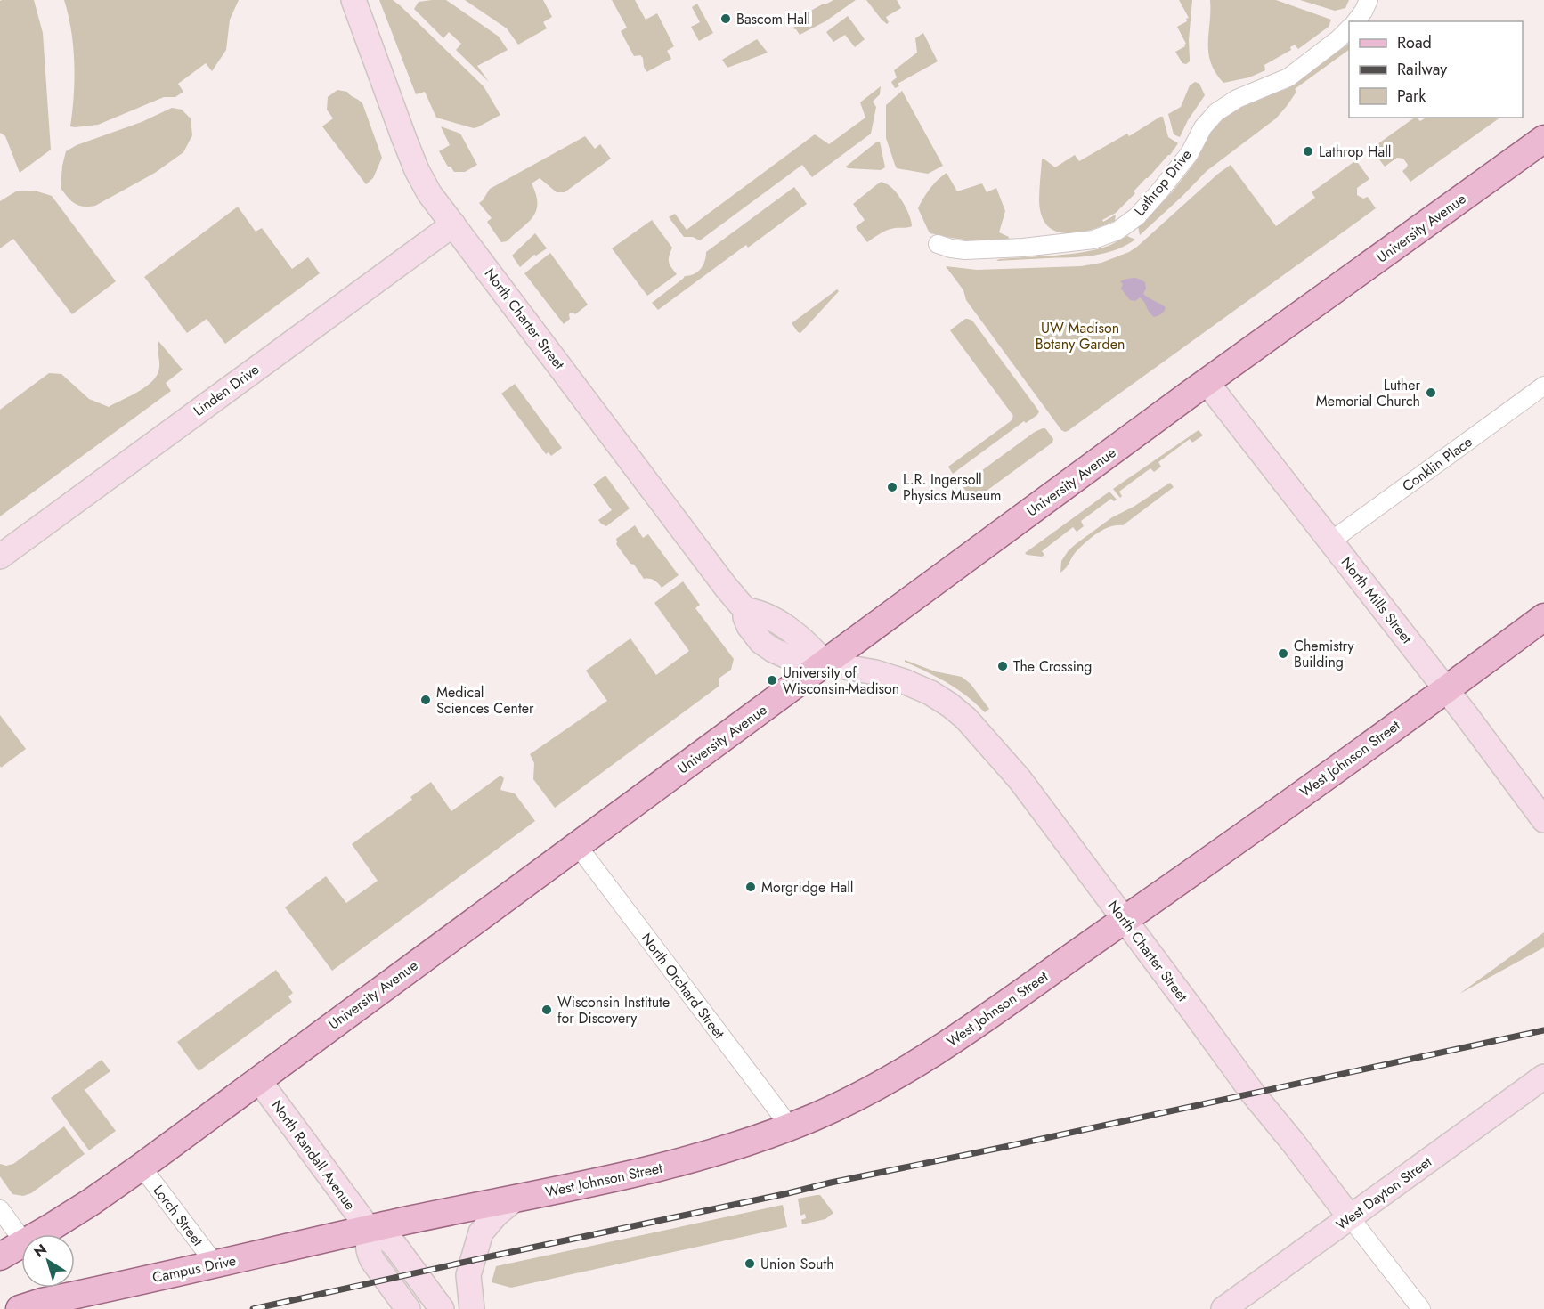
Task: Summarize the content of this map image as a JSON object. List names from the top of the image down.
{
  "streets": {
    "main road": ["University Avenue", "West Johnson Street", "Campus Drive"],
    "street": [
      "Lathrop Drive",
      "North Charter Street",
      "Linden Drive",
      "Conklin Place",
      "North Mills Street",
      "North Orchard Street",
      "North Randall Avenue",
      "West Dayton Street",
      "Lorch Street"
    ]
  },
  "crossings": [
    ["University Avenue", "North Charter Street"],
    ["University Avenue", "North Mills Street"],
    ["University Avenue", "North Orchard Street"],
    ["University Avenue", "North Randall Avenue"],
    ["University Avenue", "Lorch Street"],
    ["North Charter Street", "Linden Drive"],
    ["North Charter Street", "West Johnson Street"],
    ["North Charter Street", "West Dayton Street"],
    ["Conklin Place", "North Mills Street"],
    ["North Mills Street", "West Johnson Street"],
    ["West Johnson Street", "North Orchard Street"],
    ["West Johnson Street", "North Randall Avenue"],
    ["West Johnson Street", "Campus Drive"],
    ["North Randall Avenue", "Campus Drive"],
    ["Lorch Street", "Campus Drive"]
  ],
  "parks": ["UW Madison Botany Garden"],
  "places": [
    "Bascom Hall",
    "Lathrop Hall",
    "Luther Memorial Church",
    "L.R. Ingersoll Physics Museum",
    "Chemistry Building",
    "The Crossing",
    "University of Wisconsin-Madison",
    "Medical Sciences Center",
    "Morgridge Hall",
    "Wisconsin Institute for Discovery",
    "Union South"
  ],
  "legend": ["Road", "Railway", "Park"],
  "north": "top left"
}
